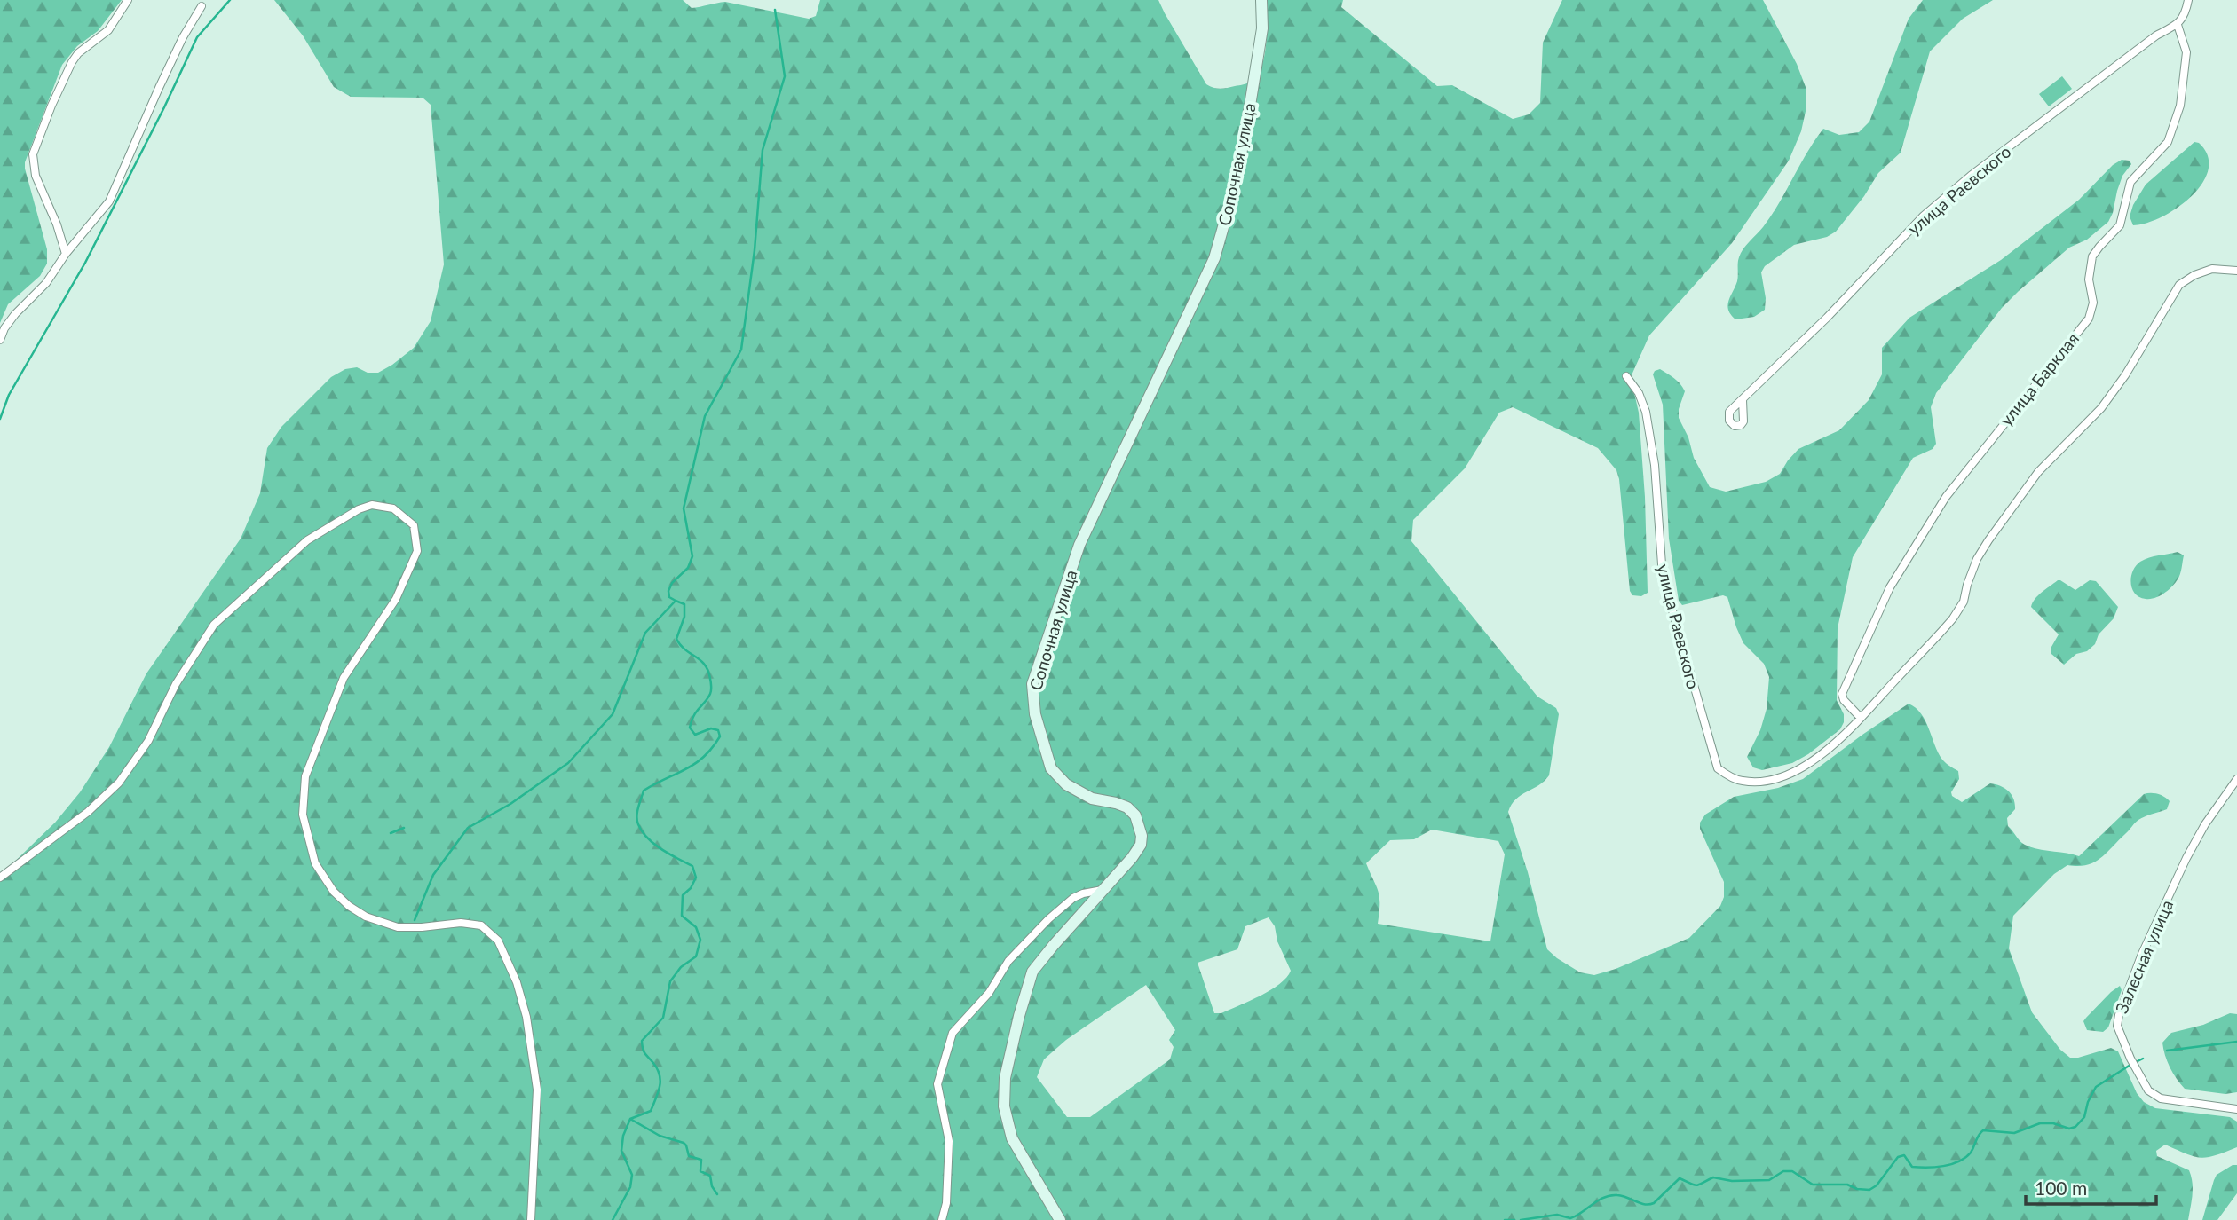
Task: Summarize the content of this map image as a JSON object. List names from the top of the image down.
{
  "streets": {
    "main road": ["Сопочная улица"],
    "street": ["улица Раевского", "улица Барклая", "Залесная улица"]
  },
  "crossings": [
    ["улица Раевского", "улица Барклая"]
  ],
  "scale_bar": "100 m"
}
